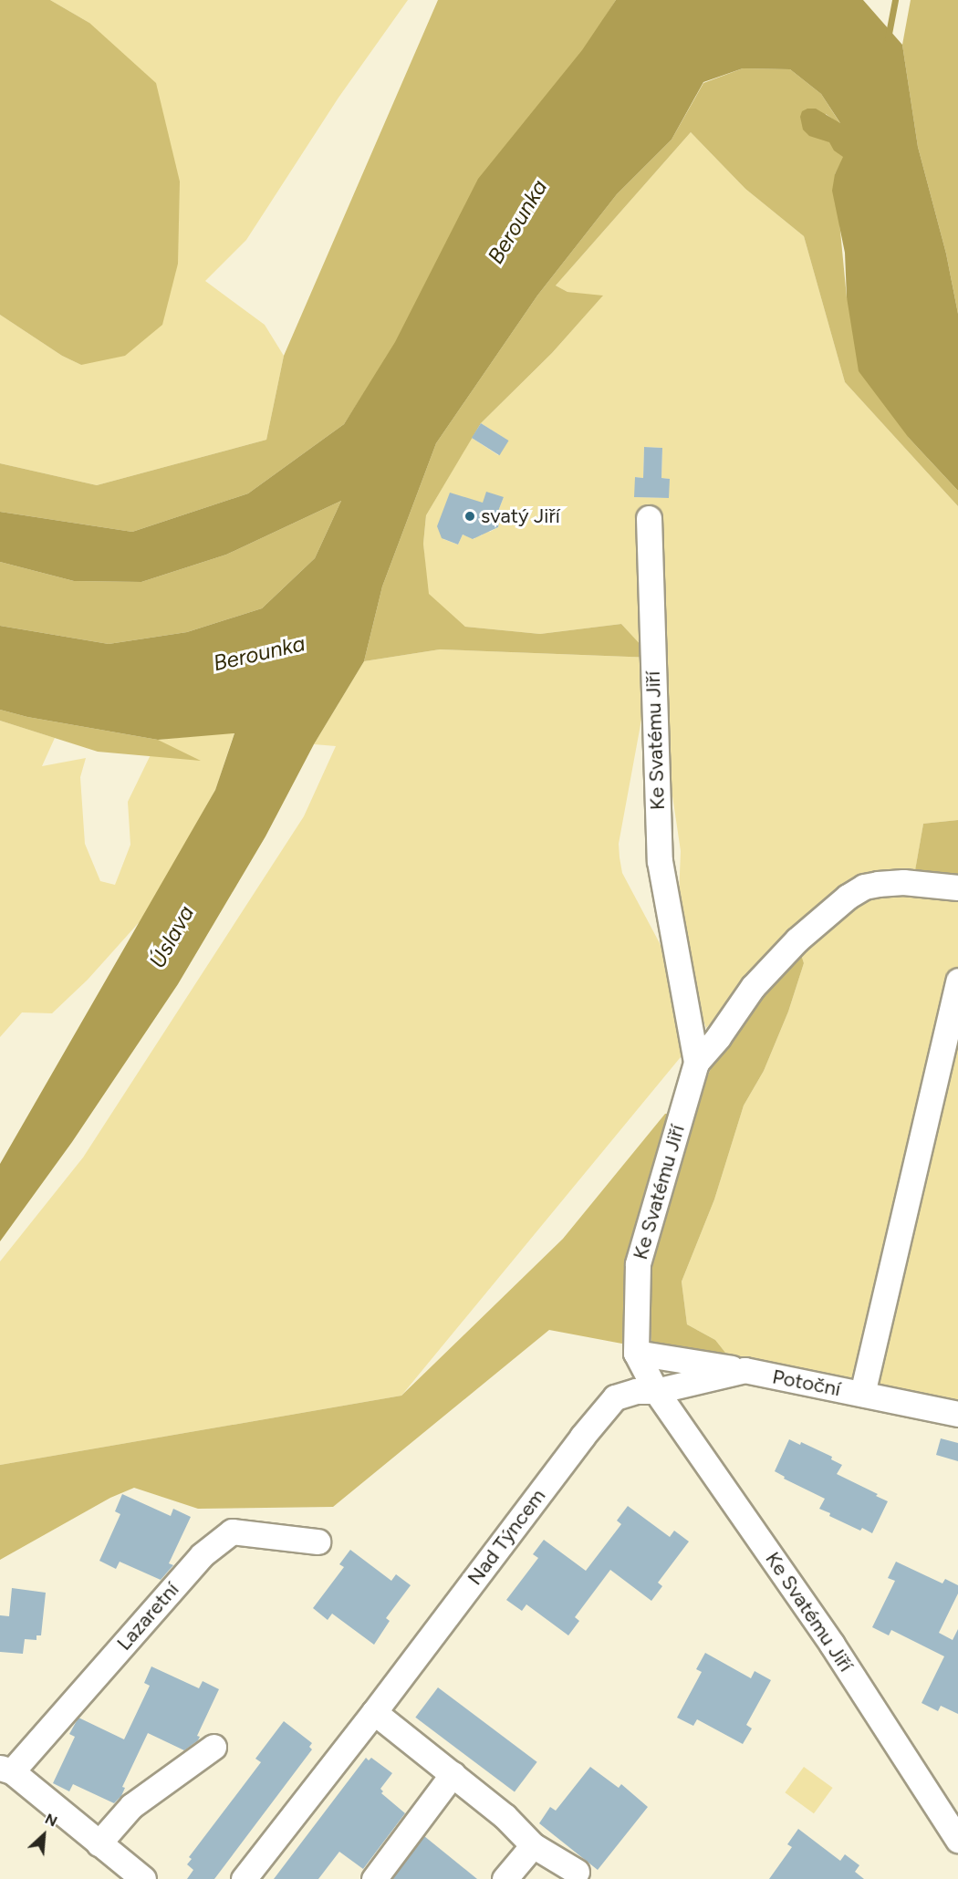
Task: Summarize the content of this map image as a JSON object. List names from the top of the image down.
{
  "streets": {
    "street": [
      "Ke Svatému Jiří",
      "Potoční",
      "Nad Týncem",
      "Lazaretní"
    ]
  },
  "crossings": [
    ["Ke Svatému Jiří", "Potoční"],
    ["Ke Svatému Jiří", "Nad Týncem"],
    ["Potoční", "Nad Týncem"]
  ],
  "water": ["Berounka", "Úslava"],
  "places": ["svatý Jiří"],
  "north": "top right"
}
